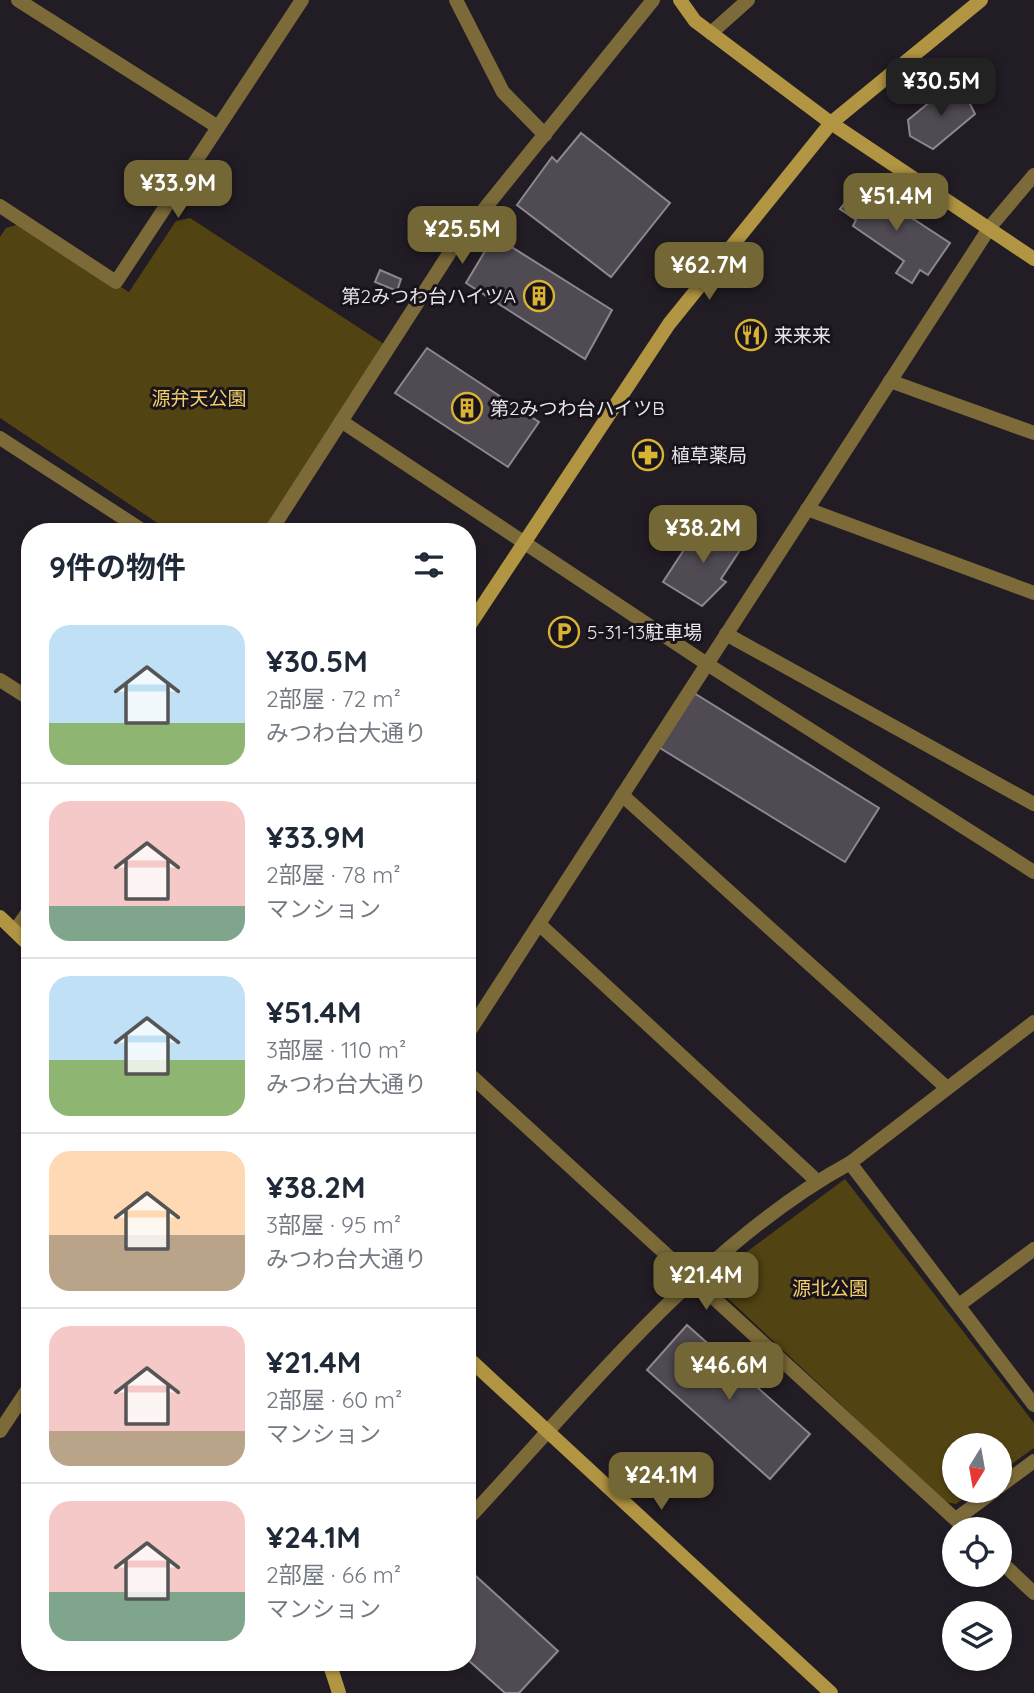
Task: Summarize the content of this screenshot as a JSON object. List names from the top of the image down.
{
  "parks": ["源弁天公園", "源北公園"],
  "places": {
    "building": ["第2みつわ台ハイツA", "第2みつわ台ハイツB"],
    "restaurant": ["来来来"],
    "pharmacy": ["植草薬局"],
    "parking": ["5-31-13駐車場"]
  },
  "north": "bottom",
  "page": {
    "price": [
      "¥30.5M",
      "¥33.9M",
      "¥51.4M",
      "¥25.5M",
      "¥62.7M",
      "¥38.2M",
      "¥21.4M",
      "¥46.6M",
      "¥24.1M"
    ],
    "heading": "9件の物件",
    "list": [
      {
        "name": "¥30.5M",
        "note": "2部屋 · 72 m² · みつわ台大通り"
      },
      {
        "name": "¥33.9M",
        "note": "2部屋 · 78 m² · マンション"
      },
      {
        "name": "¥51.4M",
        "note": "3部屋 · 110 m² · みつわ台大通り"
      },
      {
        "name": "¥38.2M",
        "note": "3部屋 · 95 m² · みつわ台大通り"
      },
      {
        "name": "¥21.4M",
        "note": "2部屋 · 60 m² · マンション"
      },
      {
        "name": "¥24.1M",
        "note": "2部屋 · 66 m² · マンション"
      }
    ]
  }
}
